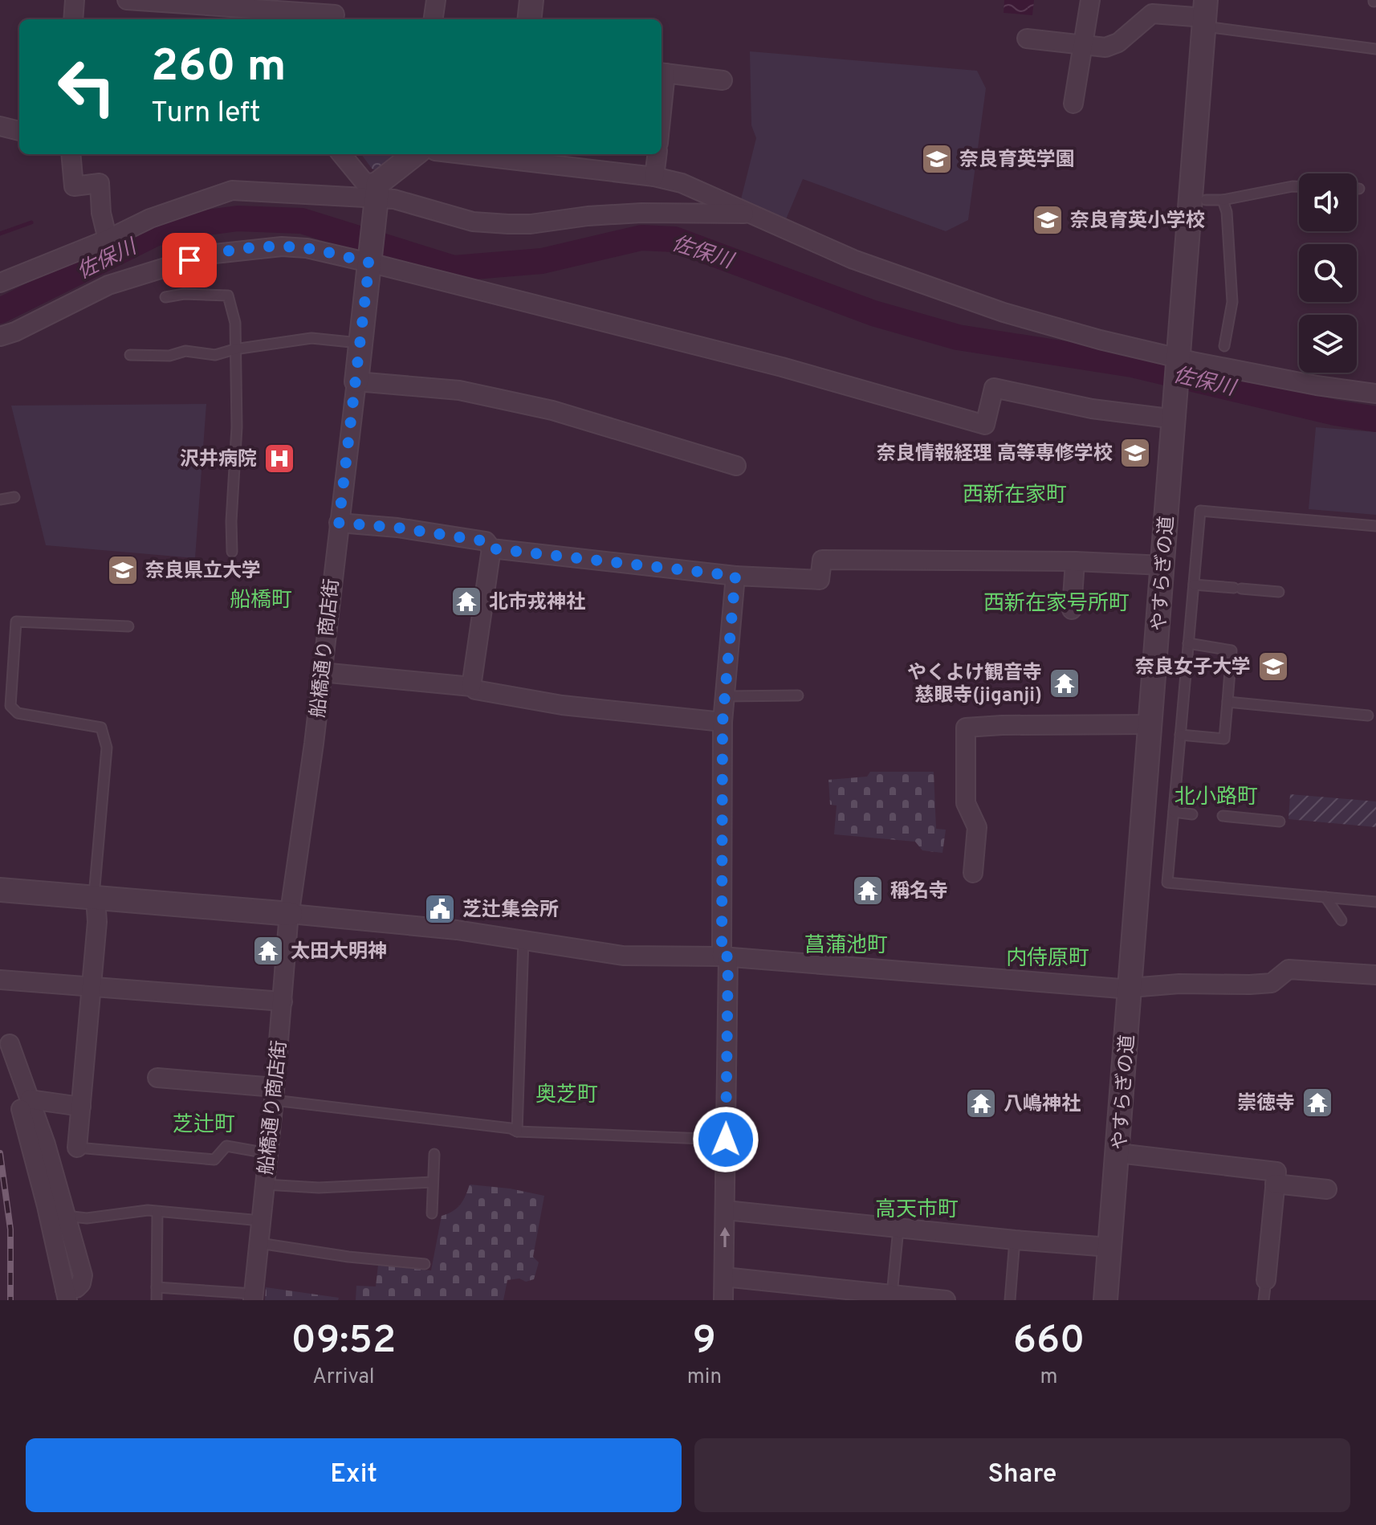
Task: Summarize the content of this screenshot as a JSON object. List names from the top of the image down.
{
  "streets": {
    "street": ["やすらぎの道", "船橋通り 商店街", "船橋通り商店街"]
  },
  "crossings": [
    ["船橋通り 商店街", "船橋通り商店街"]
  ],
  "districts": [
    "西新在家町",
    "船橋町",
    "西新在家号所町",
    "北小路町",
    "菖蒲池町",
    "内侍原町",
    "奥芝町",
    "芝辻町",
    "高天市町"
  ],
  "water": ["佐保川"],
  "places": {
    "school or university": [
      "奈良育英学園",
      "奈良育英小学校",
      "奈良情報経理 高等専修学校",
      "奈良県立大学",
      "奈良女子大学"
    ],
    "hospital": ["沢井病院"],
    "temple": [
      "北市戎神社",
      "やくよけ観音寺 慈眼寺(jiganji)",
      "稱名寺",
      "太田大明神",
      "崇徳寺",
      "八嶋神社"
    ],
    "public building": ["芝辻集会所"]
  },
  "page": {
    "turn": ["260 m", "Turn left"],
    "eta": [
      "09:52",
      "Arrival",
      "9",
      "min",
      "660",
      "m"
    ],
    "buttons": ["Exit", "Share"]
  }
}
